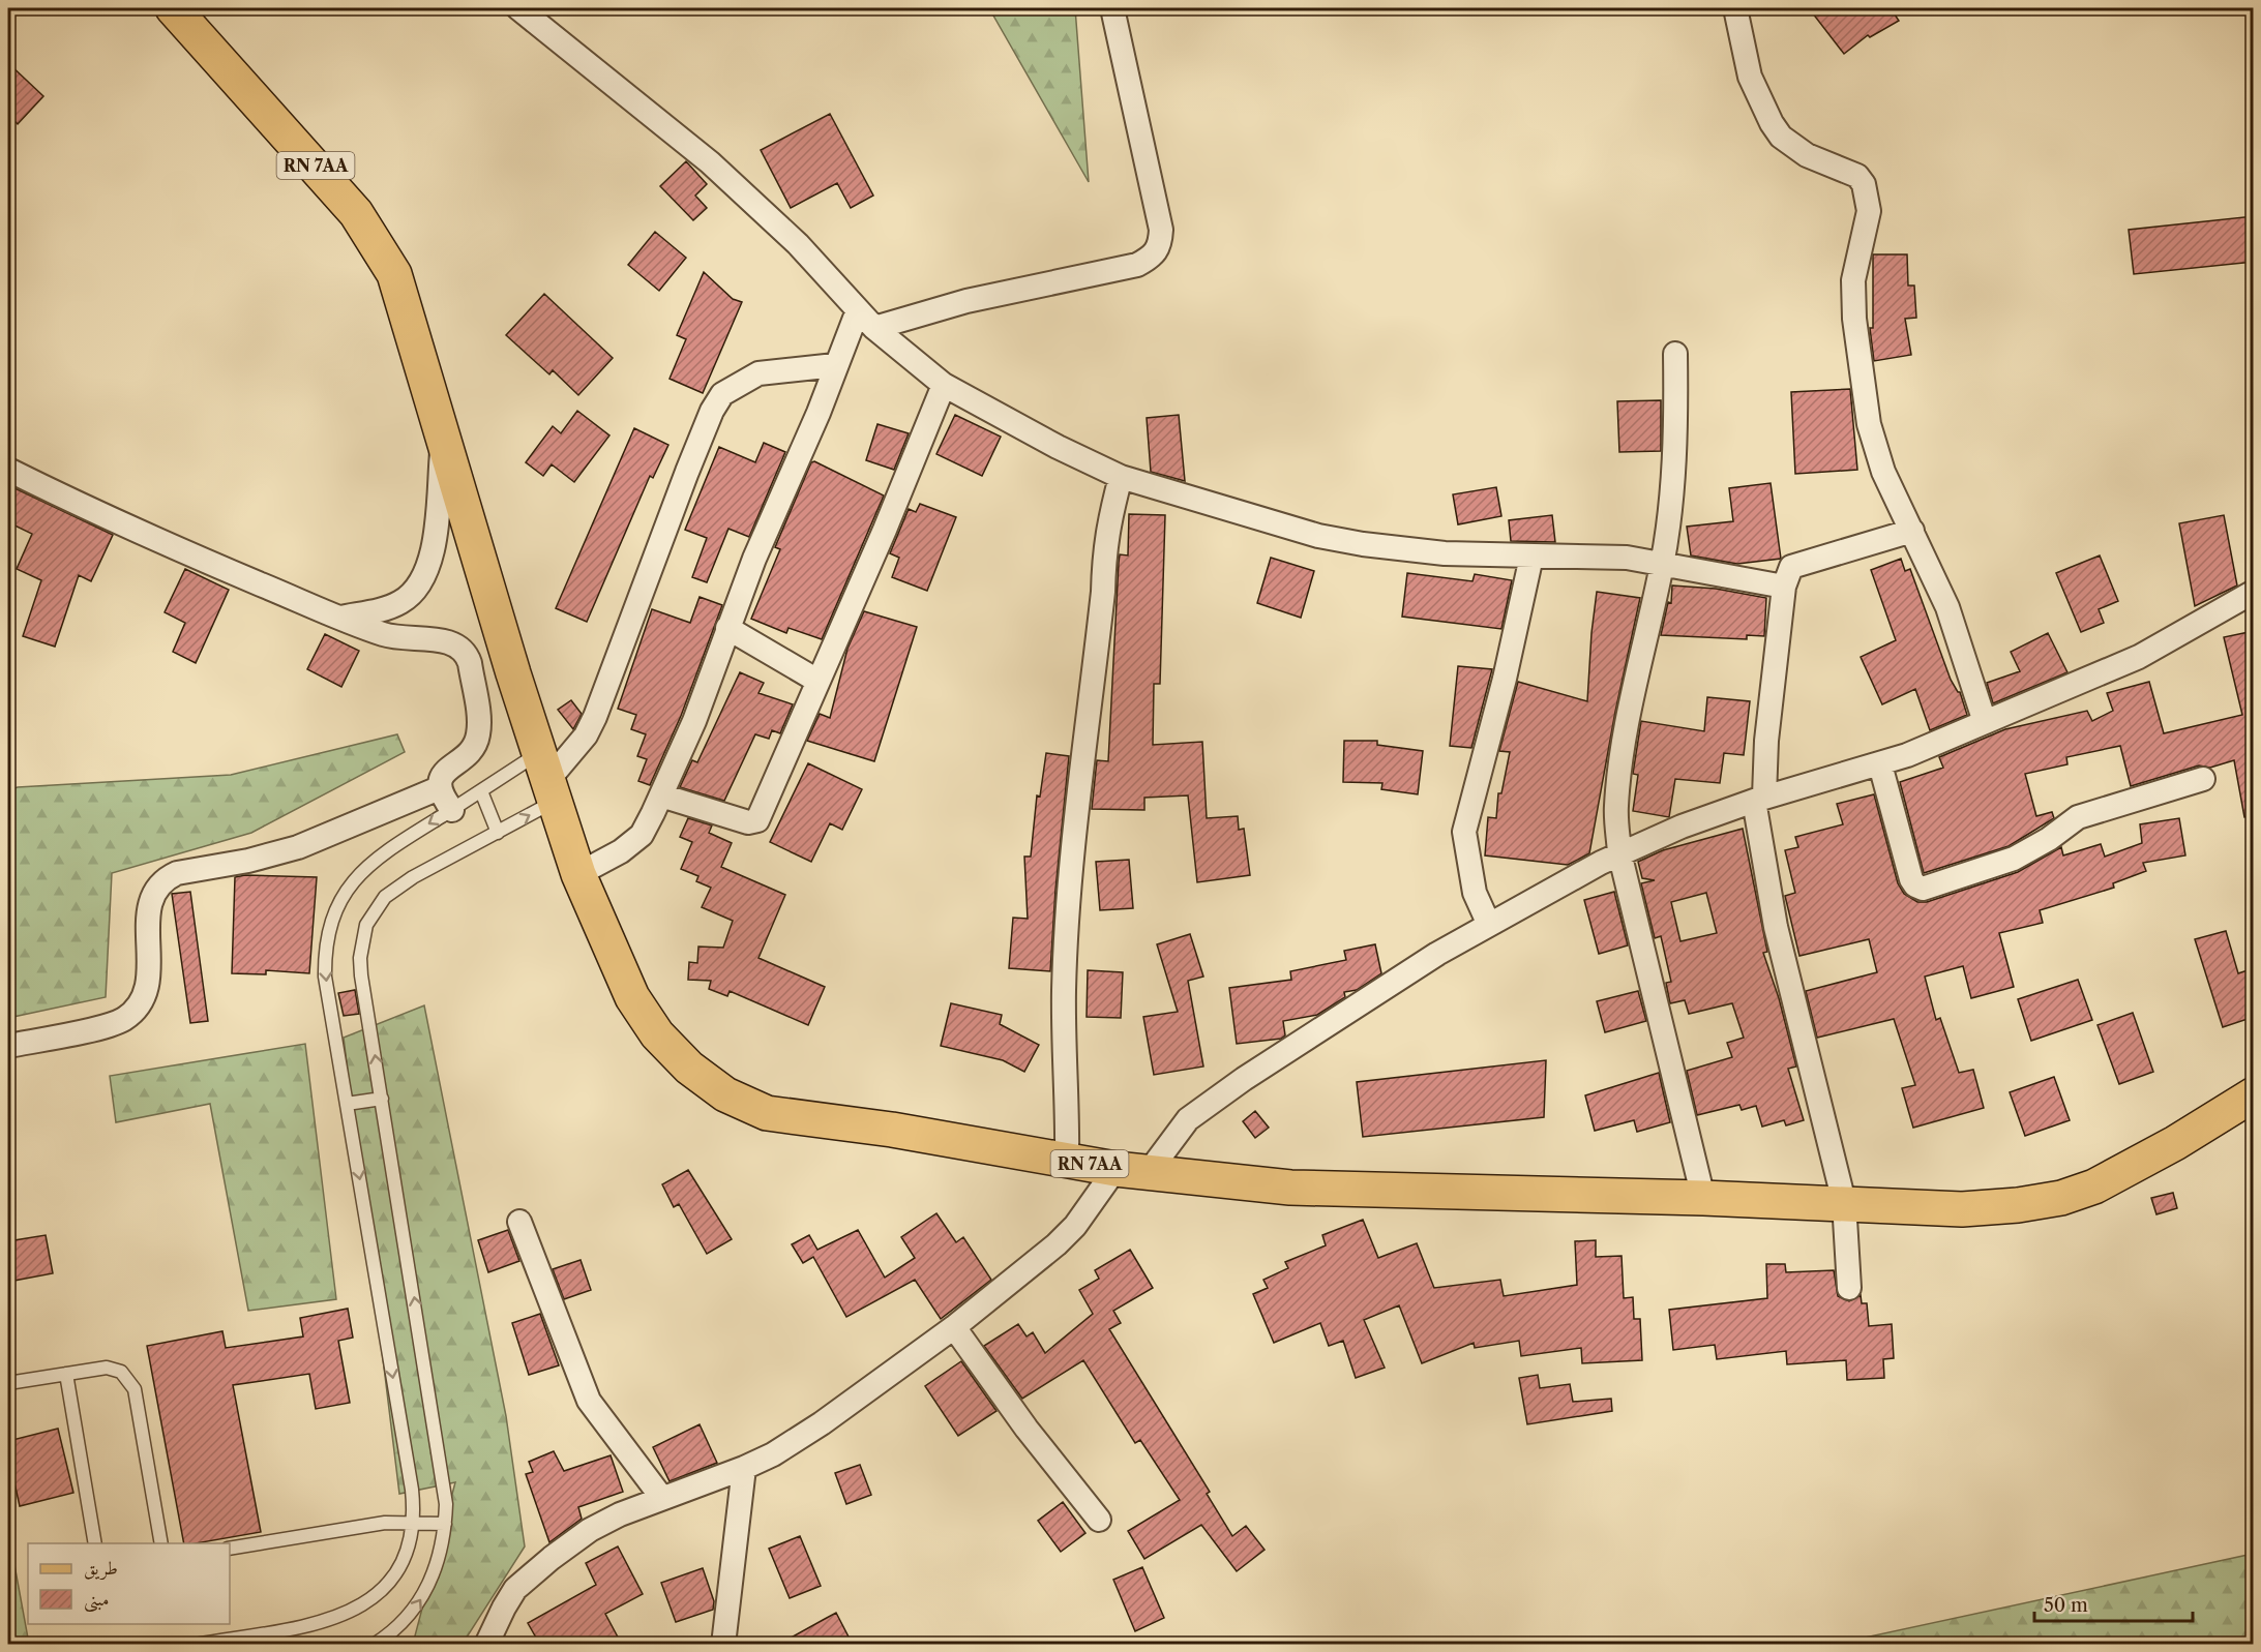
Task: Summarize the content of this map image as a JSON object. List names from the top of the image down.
{
  "streets": {
    "main road": ["RN 7AA"]
  },
  "legend": ["طريق", "مبنى"],
  "scale_bar": "50 m"
}
